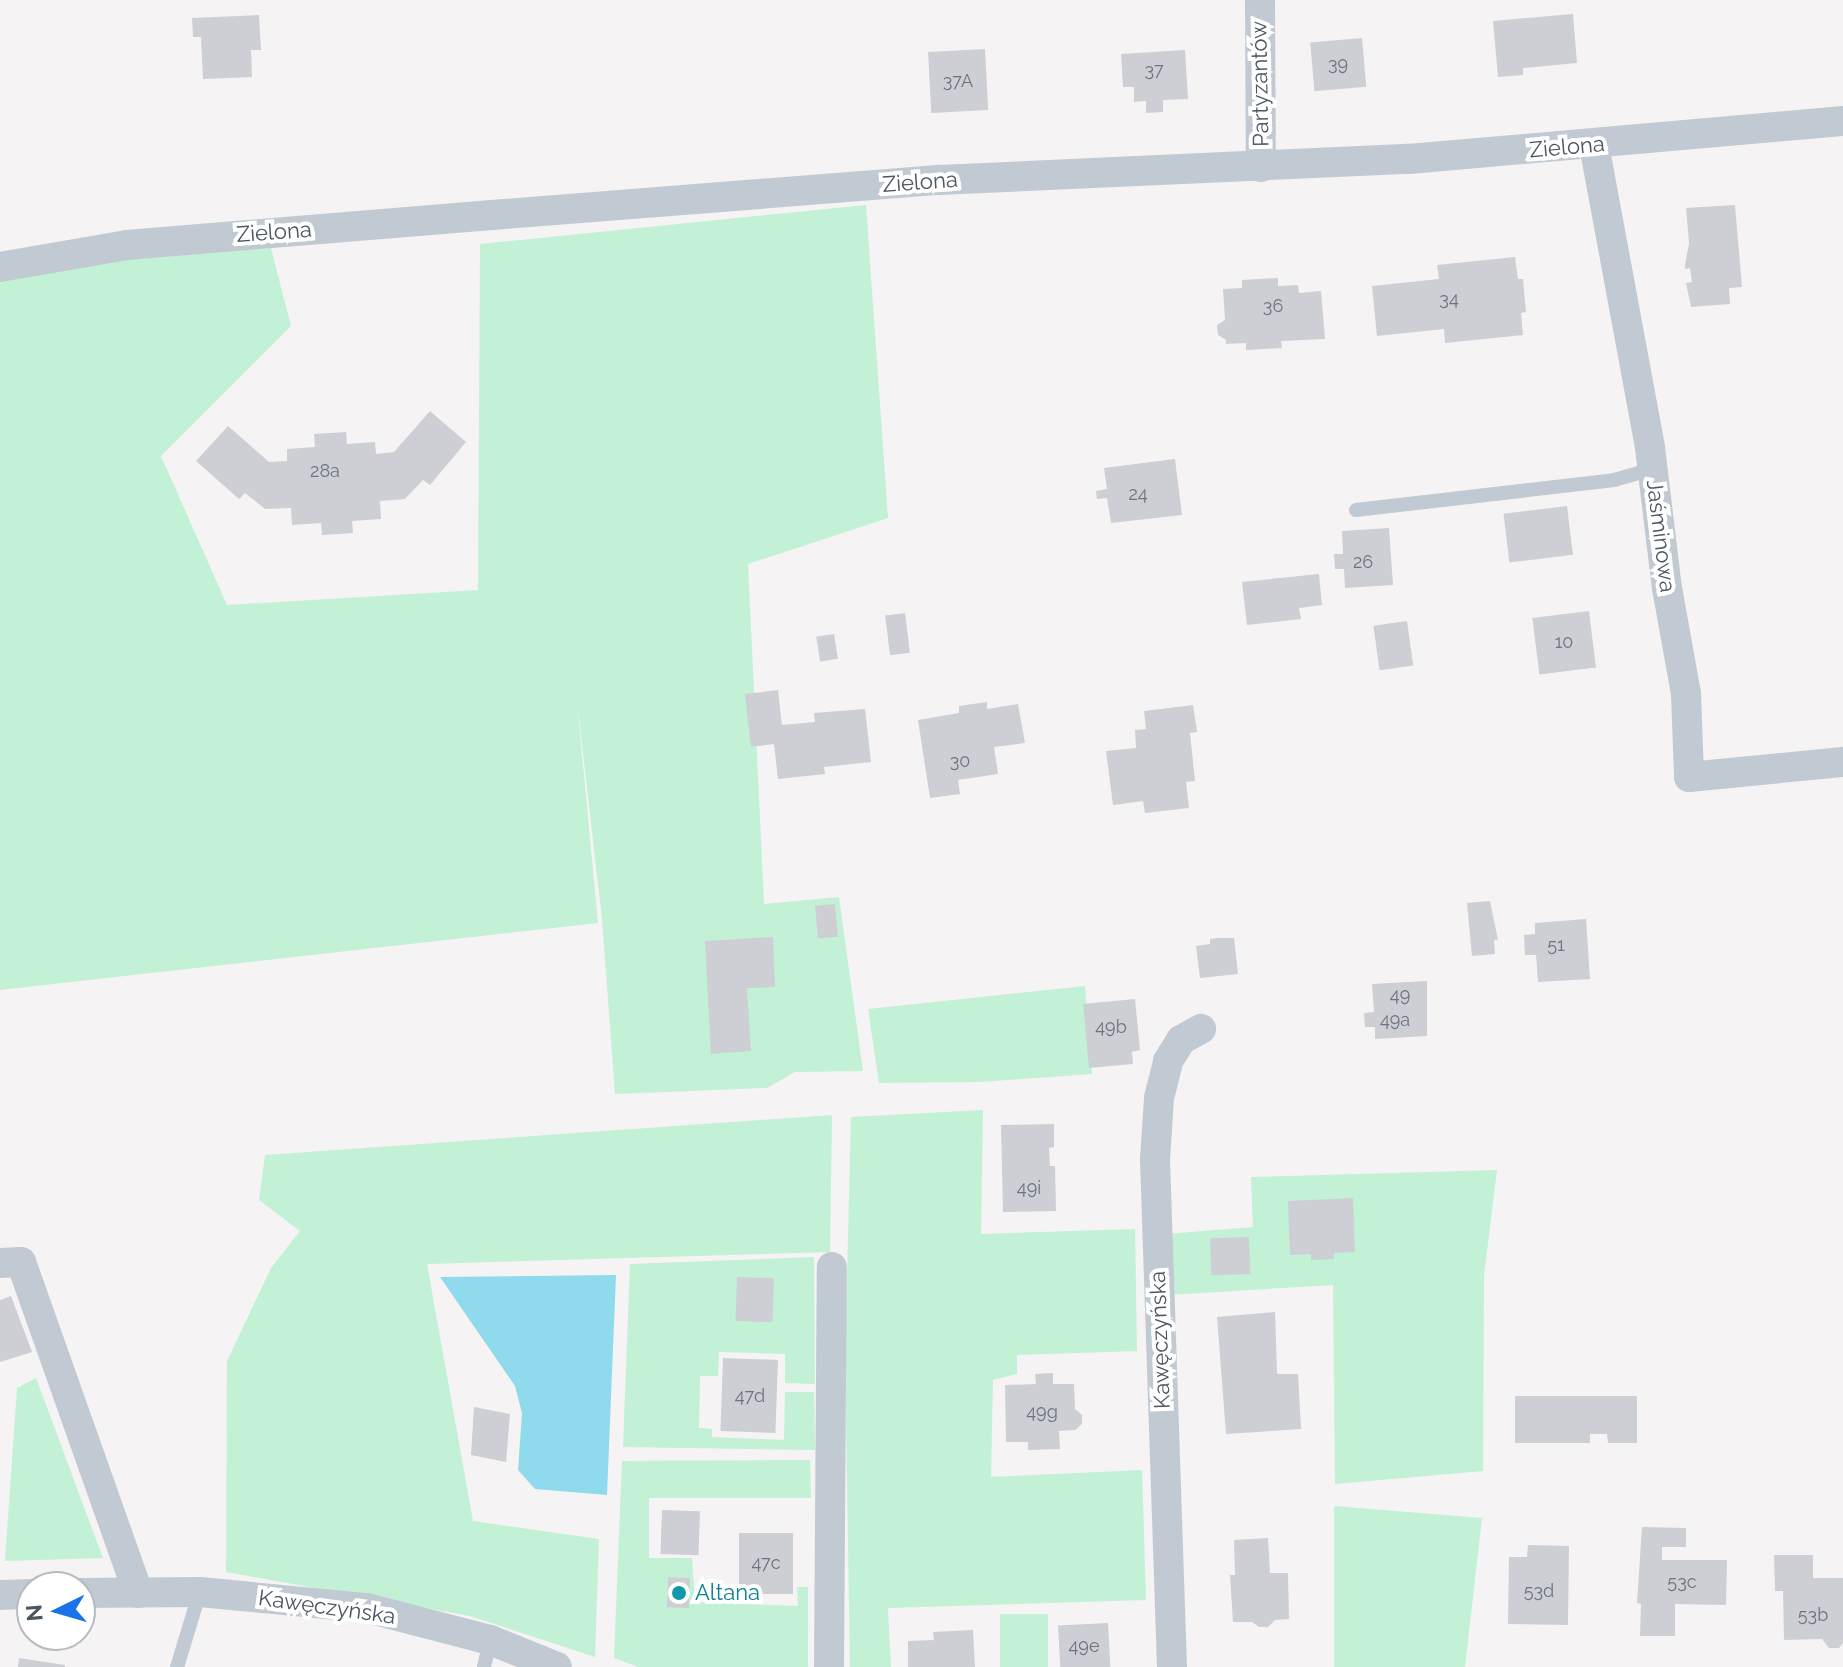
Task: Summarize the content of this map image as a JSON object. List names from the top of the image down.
{
  "streets": {
    "street": [
      "Partyzantów",
      "Zielona",
      "Jaśminowa",
      "Kawęczyńska"
    ]
  },
  "crossings": [
    ["Partyzantów", "Zielona"],
    ["Zielona", "Jaśminowa"]
  ],
  "places": ["Altana"],
  "house_numbers": [
    "39",
    "37",
    "37A",
    "34",
    "36",
    "28a",
    "24",
    "26",
    "10",
    "30",
    "51",
    "49",
    "49a",
    "49b",
    "49i",
    "47d",
    "49g",
    "47c",
    "53c",
    "53d",
    "53b",
    "49e"
  ],
  "north": "left"
}
